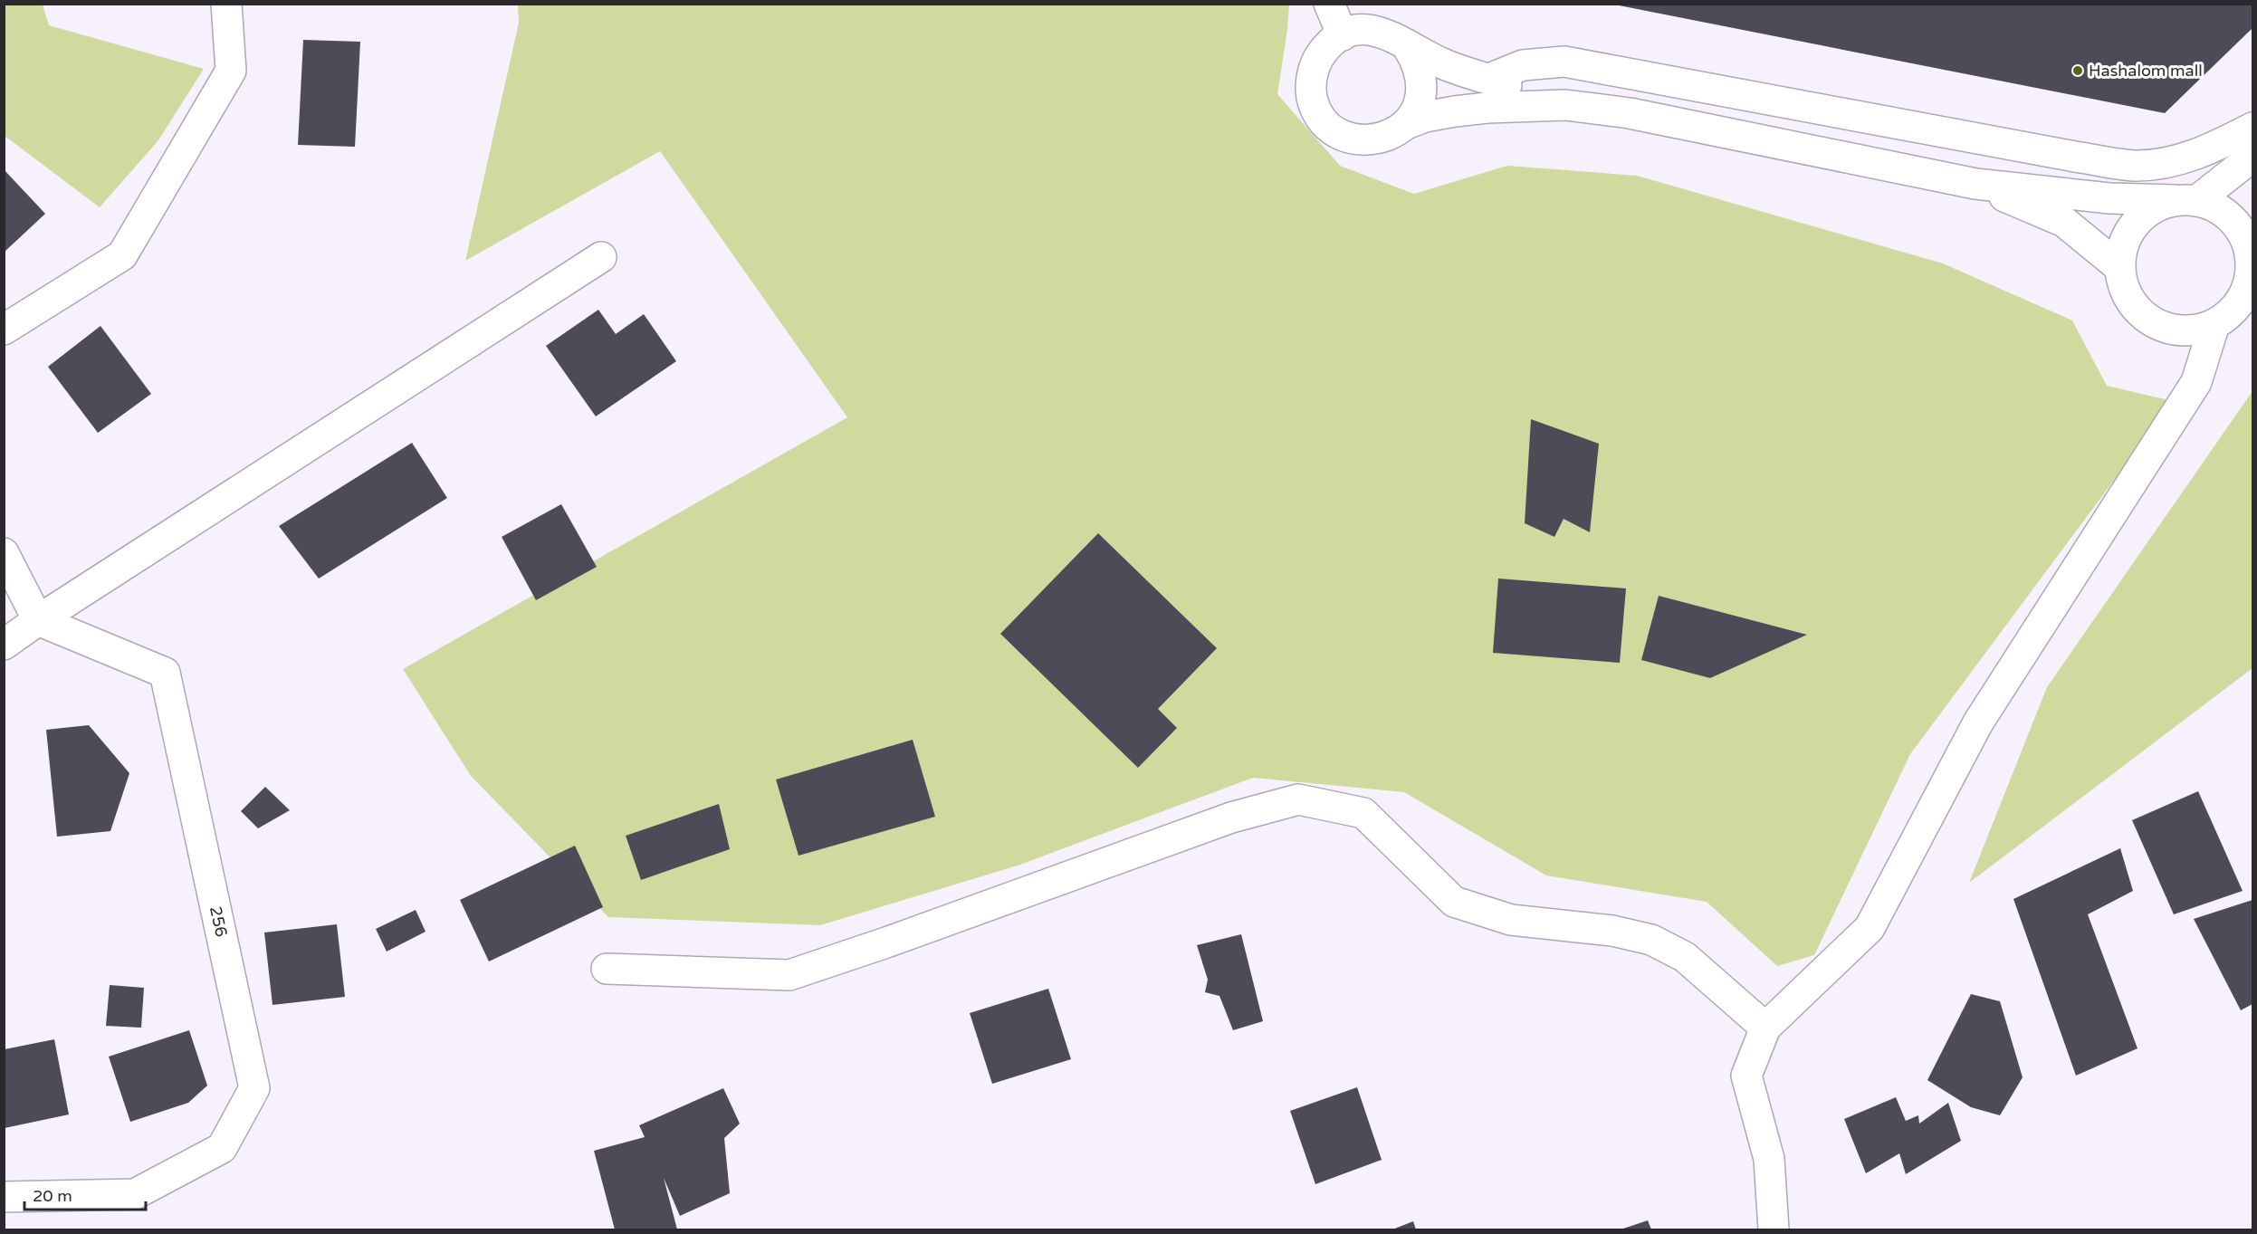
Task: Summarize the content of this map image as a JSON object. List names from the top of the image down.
{
  "streets": {
    "street": ["256"]
  },
  "places": ["Hashalom mall"],
  "scale_bar": "20 m"
}
